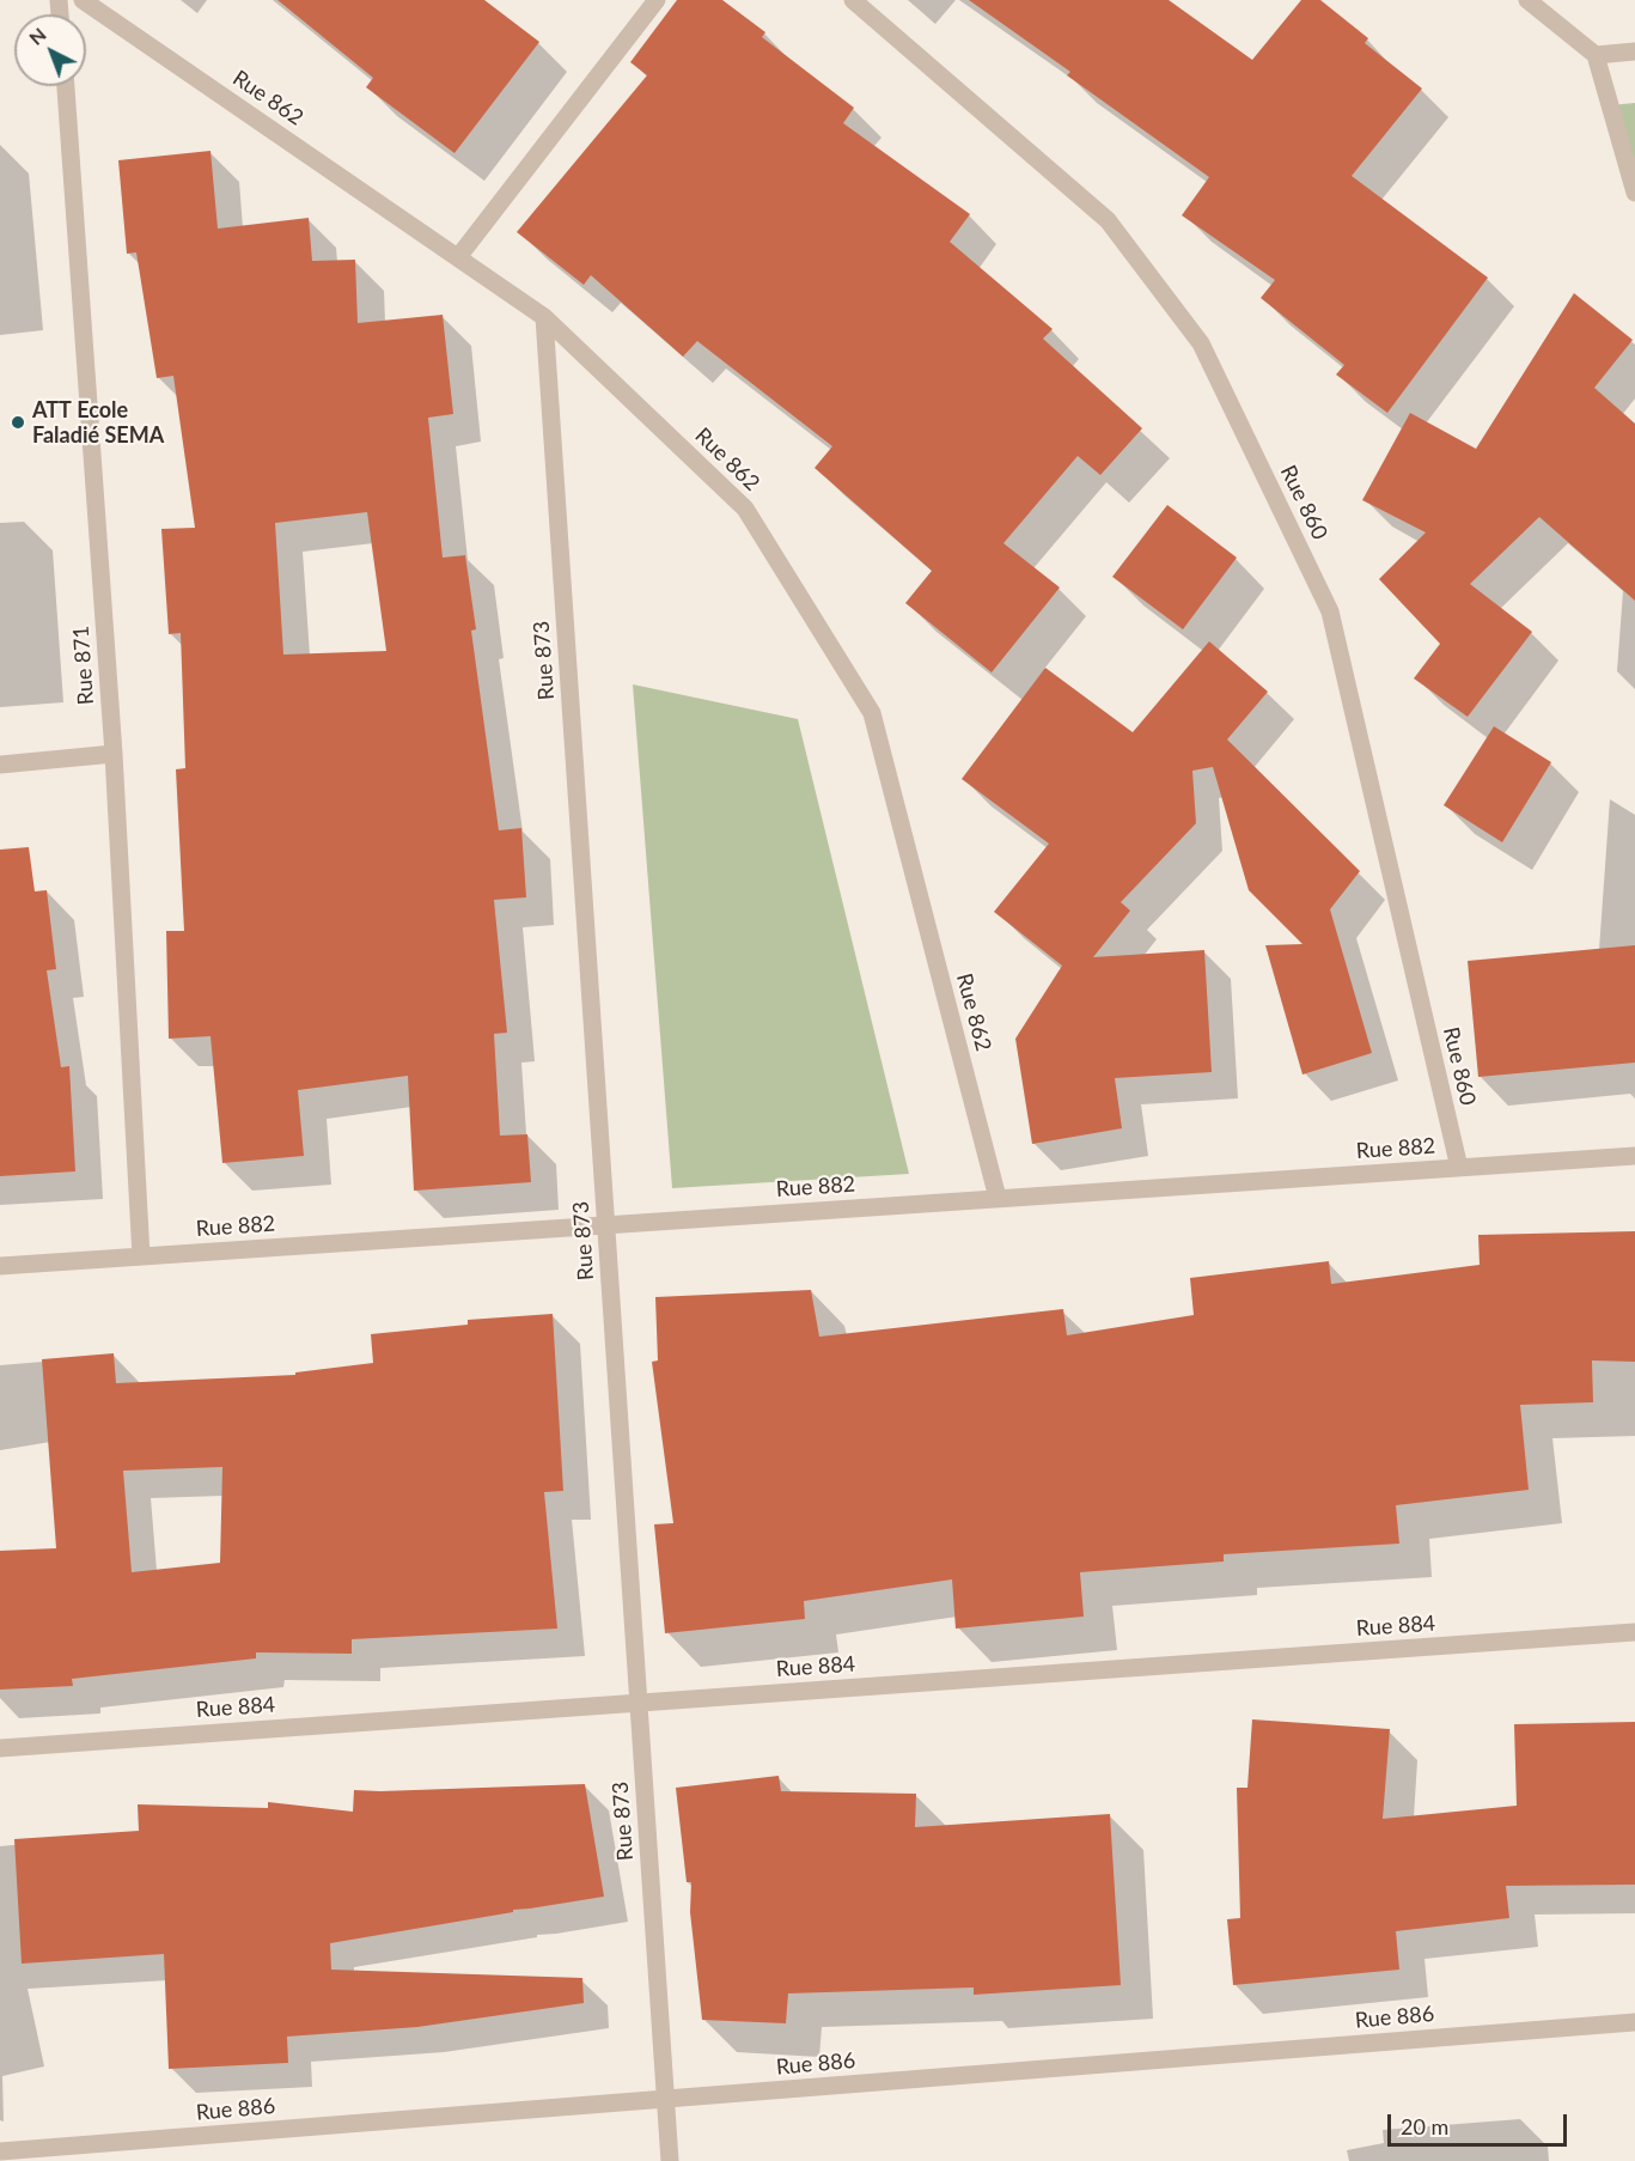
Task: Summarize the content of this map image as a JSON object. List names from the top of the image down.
{
  "streets": {
    "street": [
      "Rue 862",
      "Rue 860",
      "Rue 873",
      "Rue 871",
      "Rue 882",
      "Rue 884",
      "Rue 886"
    ]
  },
  "crossings": [
    ["Rue 862", "Rue 873"],
    ["Rue 862", "Rue 882"],
    ["Rue 860", "Rue 882"],
    ["Rue 873", "Rue 882"],
    ["Rue 873", "Rue 884"],
    ["Rue 873", "Rue 886"],
    ["Rue 871", "Rue 882"]
  ],
  "places": ["ATT Ecole Faladié SEMA"],
  "scale_bar": "20 m",
  "north": "top left"
}
